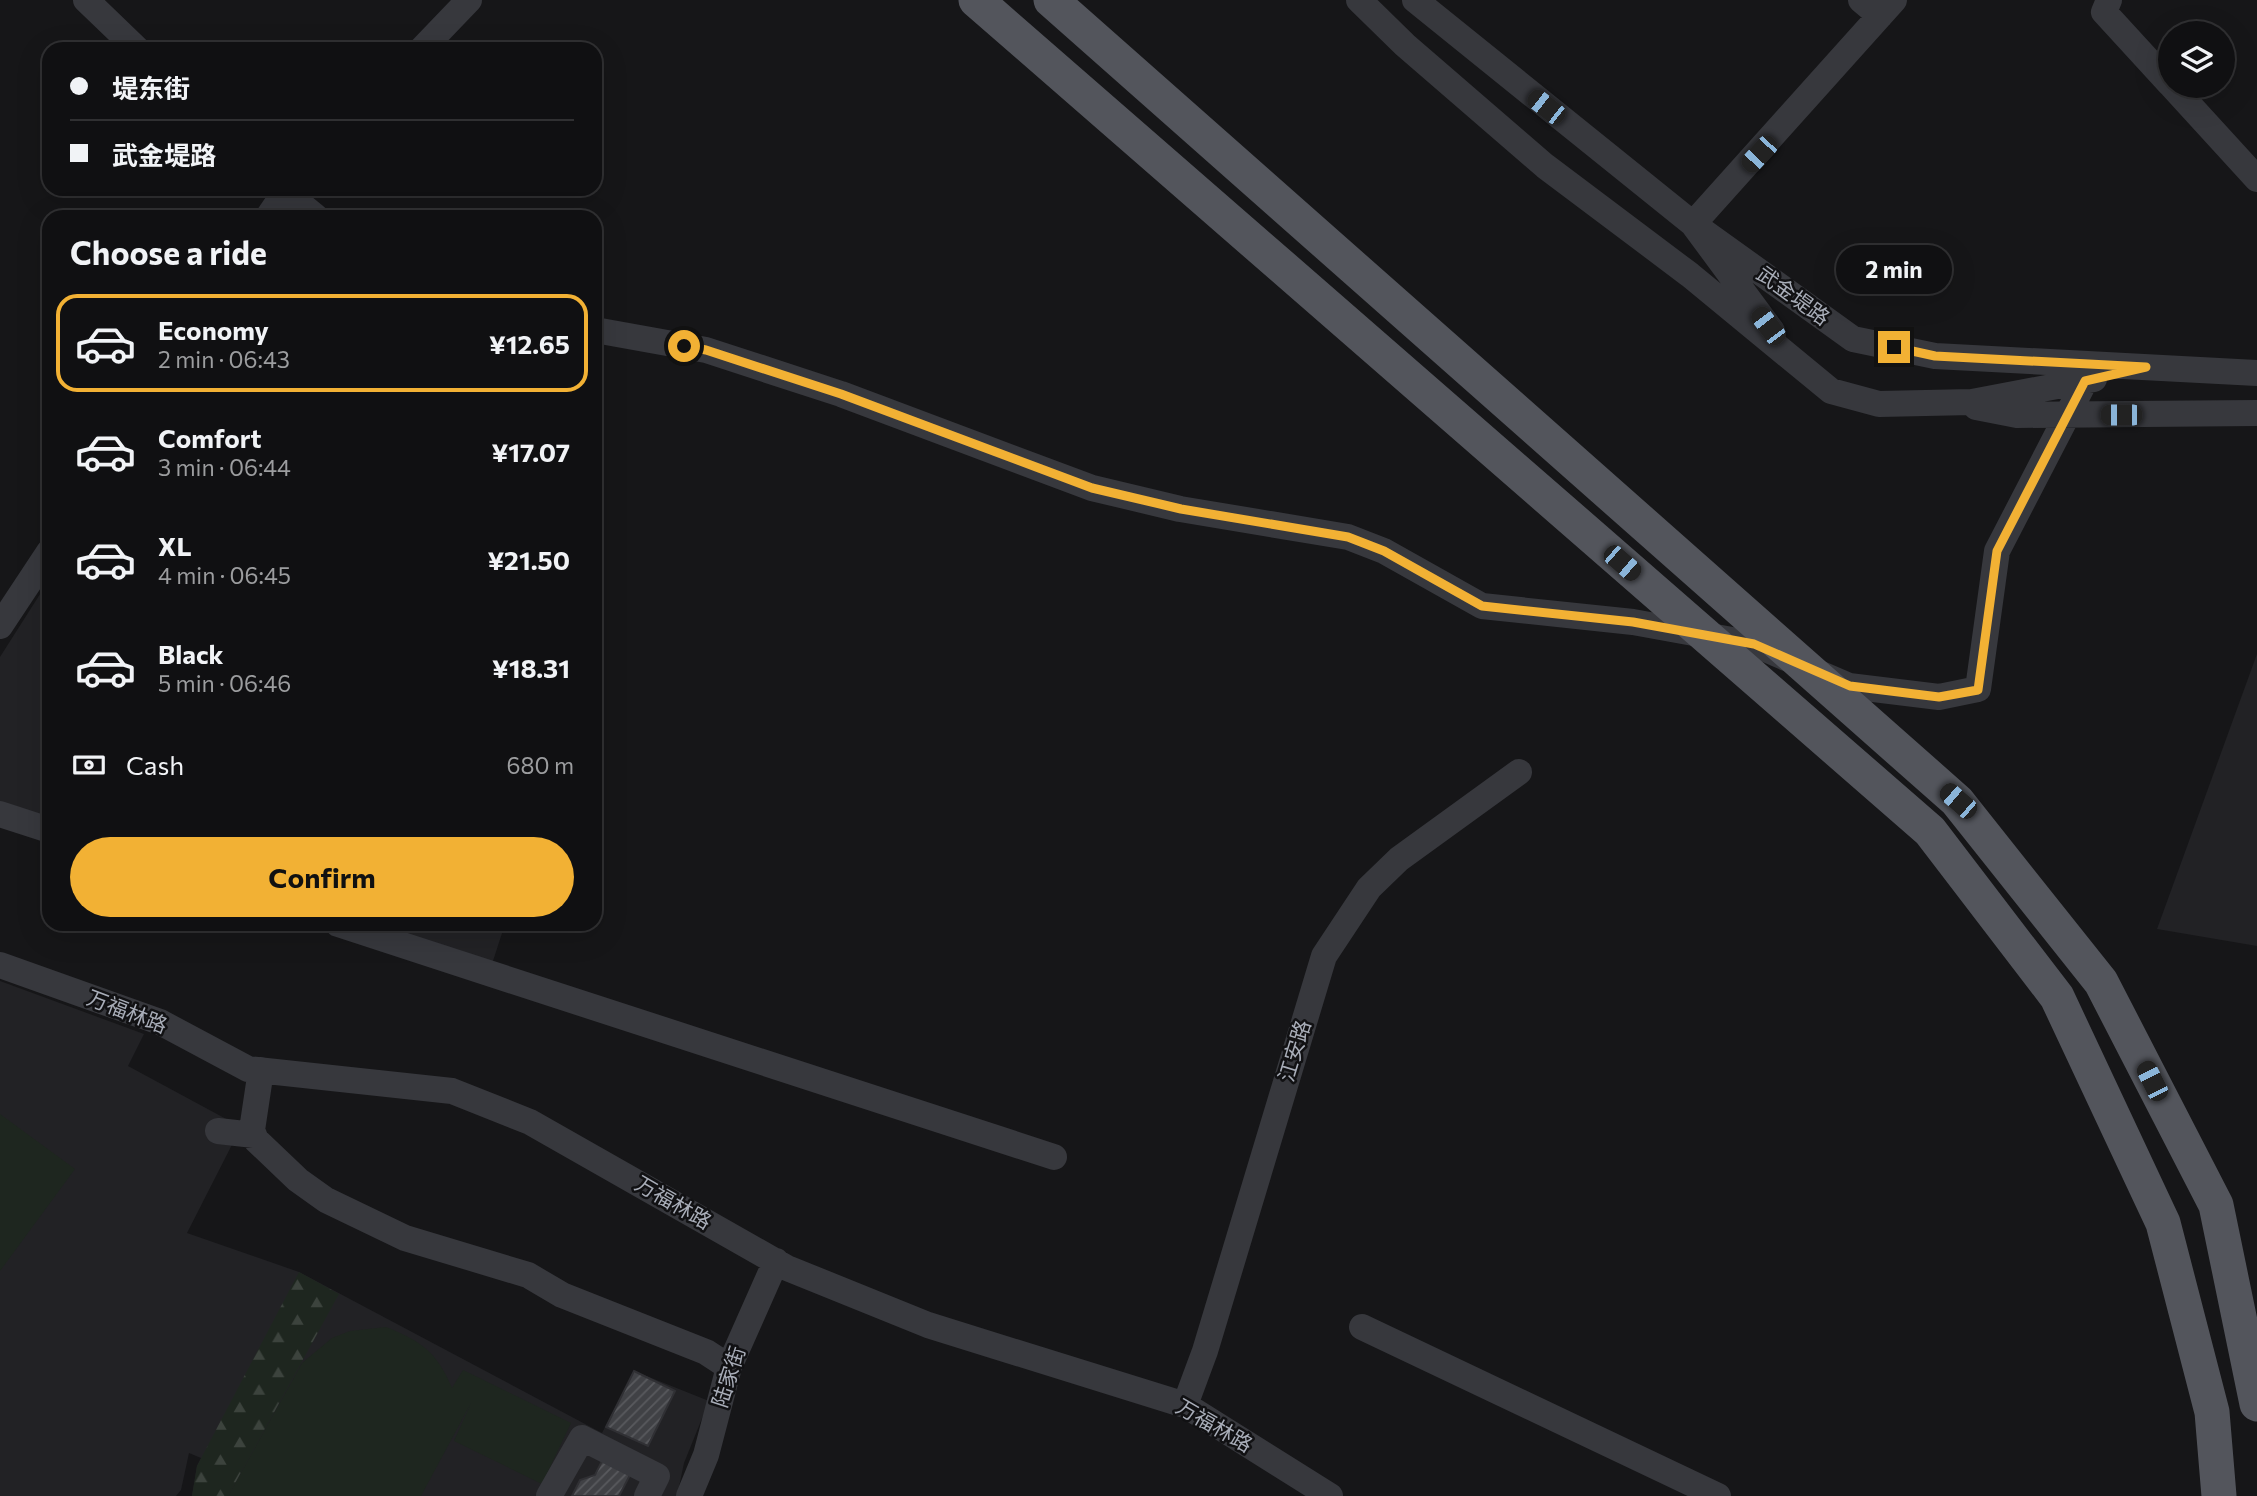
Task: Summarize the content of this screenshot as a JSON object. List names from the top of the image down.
{
  "streets": {
    "street": [
      "武金堤路",
      "万福林路",
      "江安路",
      "陆家街"
    ]
  },
  "crossings": [
    ["万福林路", "江安路"],
    ["万福林路", "陆家街"]
  ],
  "page": {
    "banner": ["堤东街", "武金堤路"],
    "heading": "Choose a ride",
    "bubble": "2 min",
    "list": [
      {
        "name": "Economy",
        "note": "2 min · 06:43",
        "value": "¥12.65"
      },
      {
        "name": "Comfort",
        "note": "3 min · 06:44",
        "value": "¥17.07"
      },
      {
        "name": "XL",
        "note": "4 min · 06:45",
        "value": "¥21.50"
      },
      {
        "name": "Black",
        "note": "5 min · 06:46",
        "value": "¥18.31"
      }
    ],
    "pay": ["Cash", "680 m"],
    "buttons": "Confirm"
  }
}
